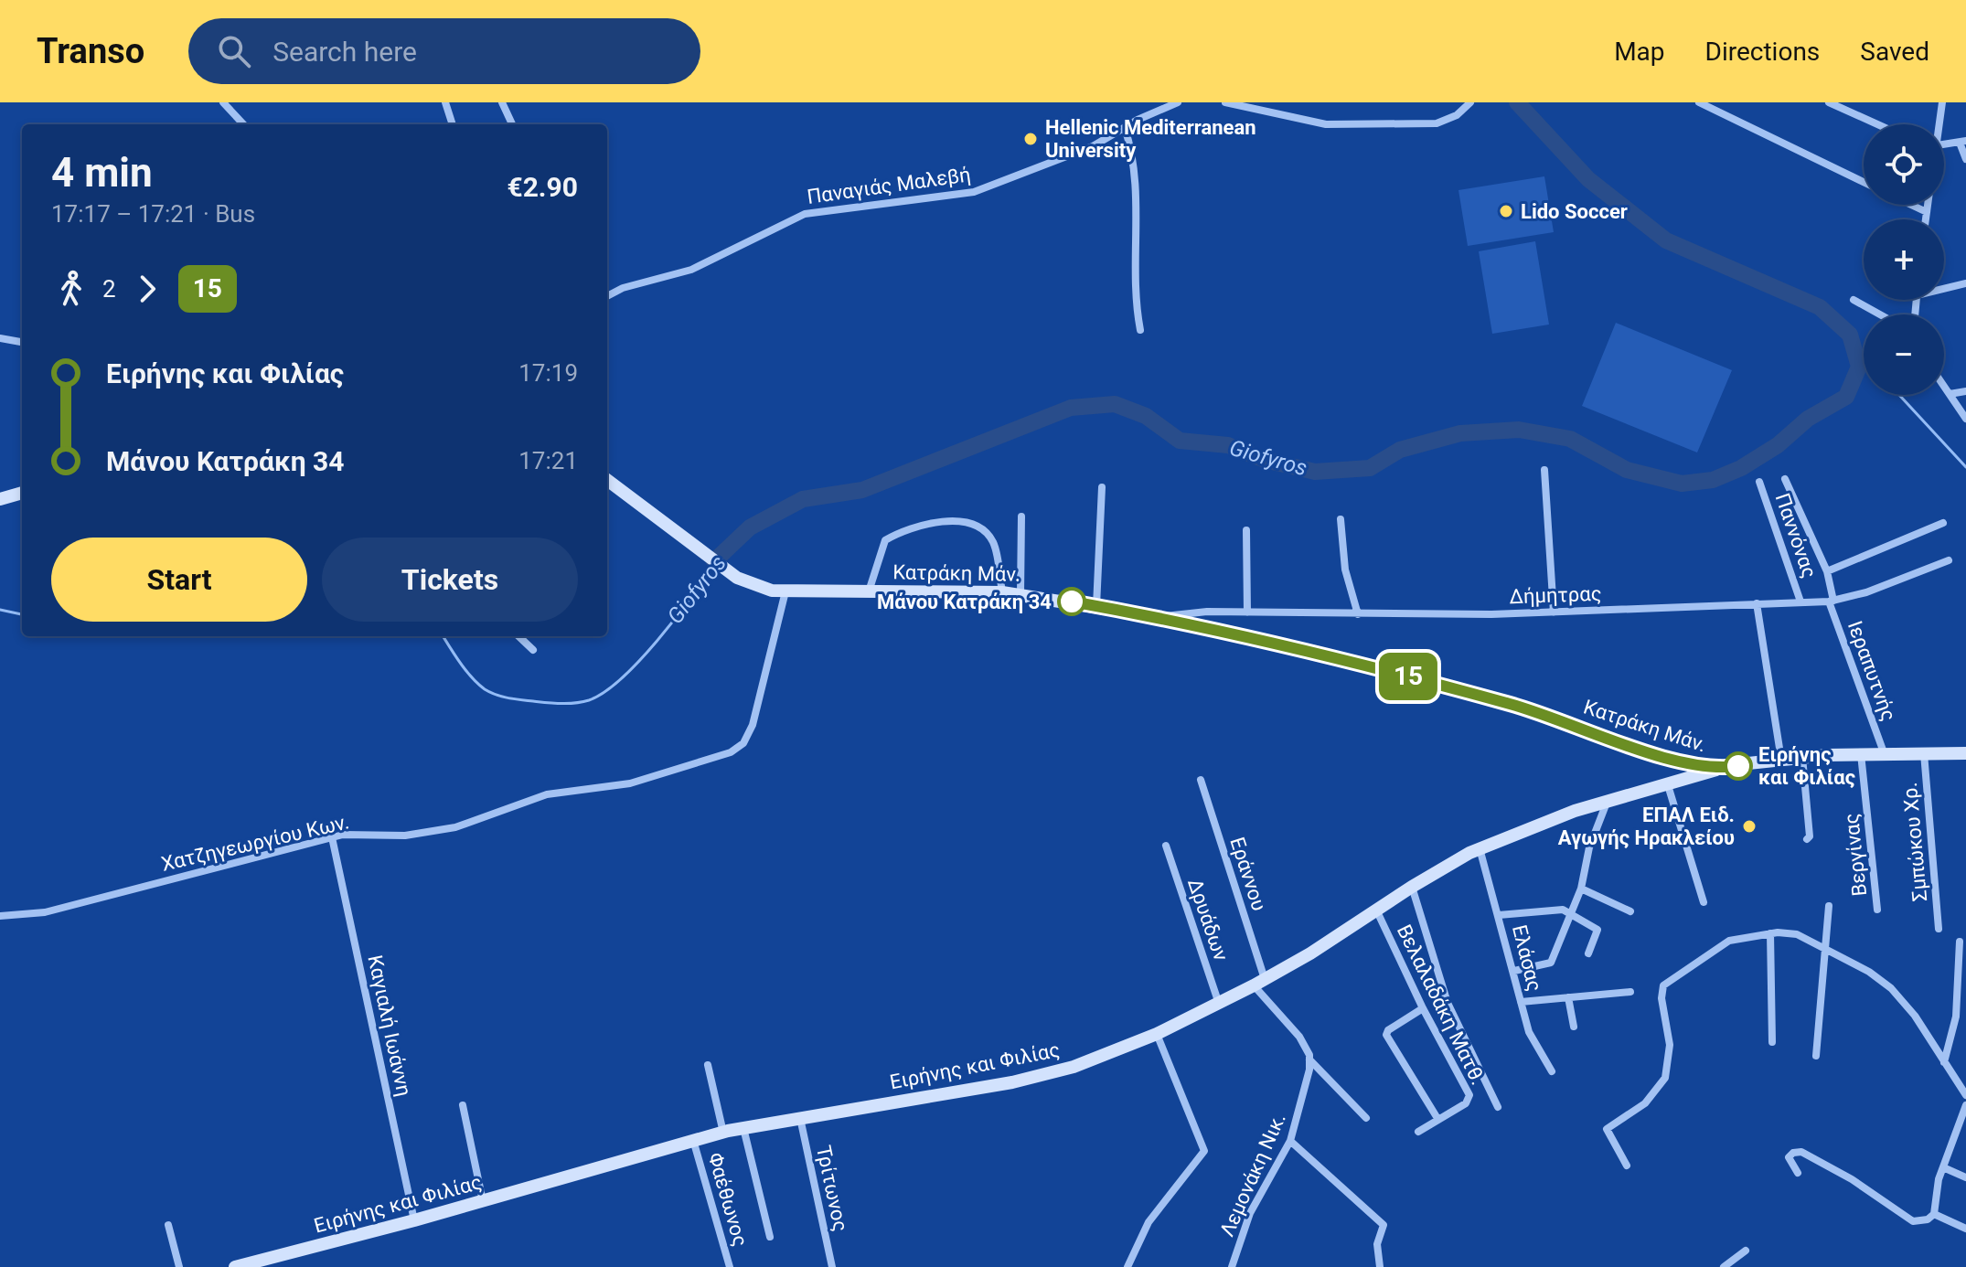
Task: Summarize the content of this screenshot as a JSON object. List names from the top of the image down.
{
  "streets": {
    "street": [
      "Παναγιάς Μαλεβή",
      "Παννόνας",
      "Κατράκη Μάν.",
      "Δήμητρας",
      "Ιεραπυτνής",
      "Σμπώκου Χρ.",
      "Χατζηγεωργίου Κων.",
      "Βεργίνας",
      "Εράννου",
      "Δρυάδων",
      "Ελάσας",
      "Βελαλαδάκη Ματθ.",
      "Καγιαλή Ιωάννη",
      "Ειρήνης και Φιλίας",
      "Λεμονάκη Νικ.",
      "Τρίτωνος",
      "Φαέθωνος"
    ]
  },
  "crossings": [
    ["Παννόνας", "Δήμητρας"],
    ["Κατράκη Μάν.", "Δήμητρας"],
    ["Κατράκη Μάν.", "Χατζηγεωργίου Κων."],
    ["Κατράκη Μάν.", "Ειρήνης και Φιλίας"],
    ["Δήμητρας", "Ιεραπυτνής"],
    ["Χατζηγεωργίου Κων.", "Καγιαλή Ιωάννη"],
    ["Εράννου", "Ειρήνης και Φιλίας"],
    ["Δρυάδων", "Ειρήνης και Φιλίας"],
    ["Ελάσας", "Ειρήνης και Φιλίας"],
    ["Βελαλαδάκη Ματθ.", "Ειρήνης και Φιλίας"],
    ["Καγιαλή Ιωάννη", "Ειρήνης και Φιλίας"],
    ["Ειρήνης και Φιλίας", "Τρίτωνος"],
    ["Ειρήνης και Φιλίας", "Φαέθωνος"]
  ],
  "water": ["Giofyros"],
  "places": [
    "Hellenic Mediterranean University",
    "Lido Soccer",
    "Μάνου Κατράκη 34",
    "Ειρήνης και Φιλίας",
    "ΕΠΑΛ Ειδ. Αγωγής Ηρακλείου"
  ],
  "lines": ["bus line 15"],
  "page": {
    "header": "Transo",
    "search": "Search here",
    "nav": ["Map", "Directions", "Saved"],
    "on_map": "15",
    "map_buttons": ["+", "−"],
    "heading": ["4 min", "17:17 – 17:21 · Bus", "€2.90"],
    "legs": ["2", "15"],
    "list": [
      {
        "name": "Ειρήνης και Φιλίας",
        "value": "17:19"
      },
      {
        "name": "Μάνου Κατράκη 34",
        "value": "17:21"
      }
    ],
    "buttons": ["Start", "Tickets"]
  }
}
